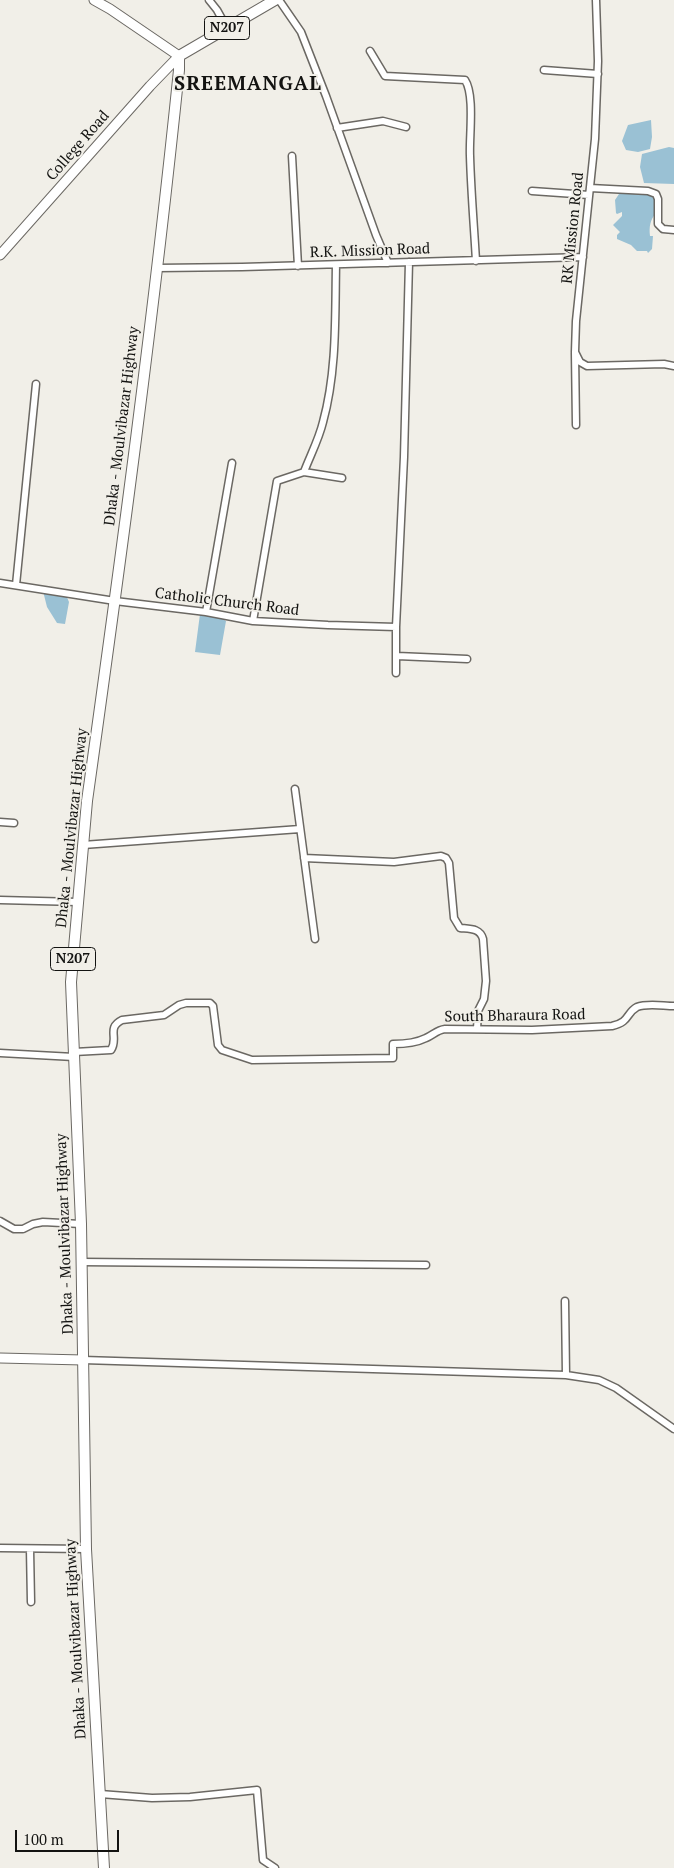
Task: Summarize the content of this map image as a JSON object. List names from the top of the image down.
{
  "streets": {
    "highway": ["N207", "Dhaka - Moulvibazar Highway"],
    "main road": ["College Road"],
    "street": [
      "RK Mission Road",
      "R.K. Mission Road",
      "Catholic Church Road",
      "South Bharaura Road"
    ]
  },
  "crossings": [
    ["N207", "College Road"],
    ["N207", "Dhaka - Moulvibazar Highway"],
    ["College Road", "Dhaka - Moulvibazar Highway"],
    ["RK Mission Road", "R.K. Mission Road"],
    ["R.K. Mission Road", "Dhaka - Moulvibazar Highway"],
    ["Dhaka - Moulvibazar Highway", "Catholic Church Road"],
    ["Dhaka - Moulvibazar Highway", "South Bharaura Road"]
  ],
  "districts": ["SREEMANGAL"],
  "scale_bar": "100 m"
}
